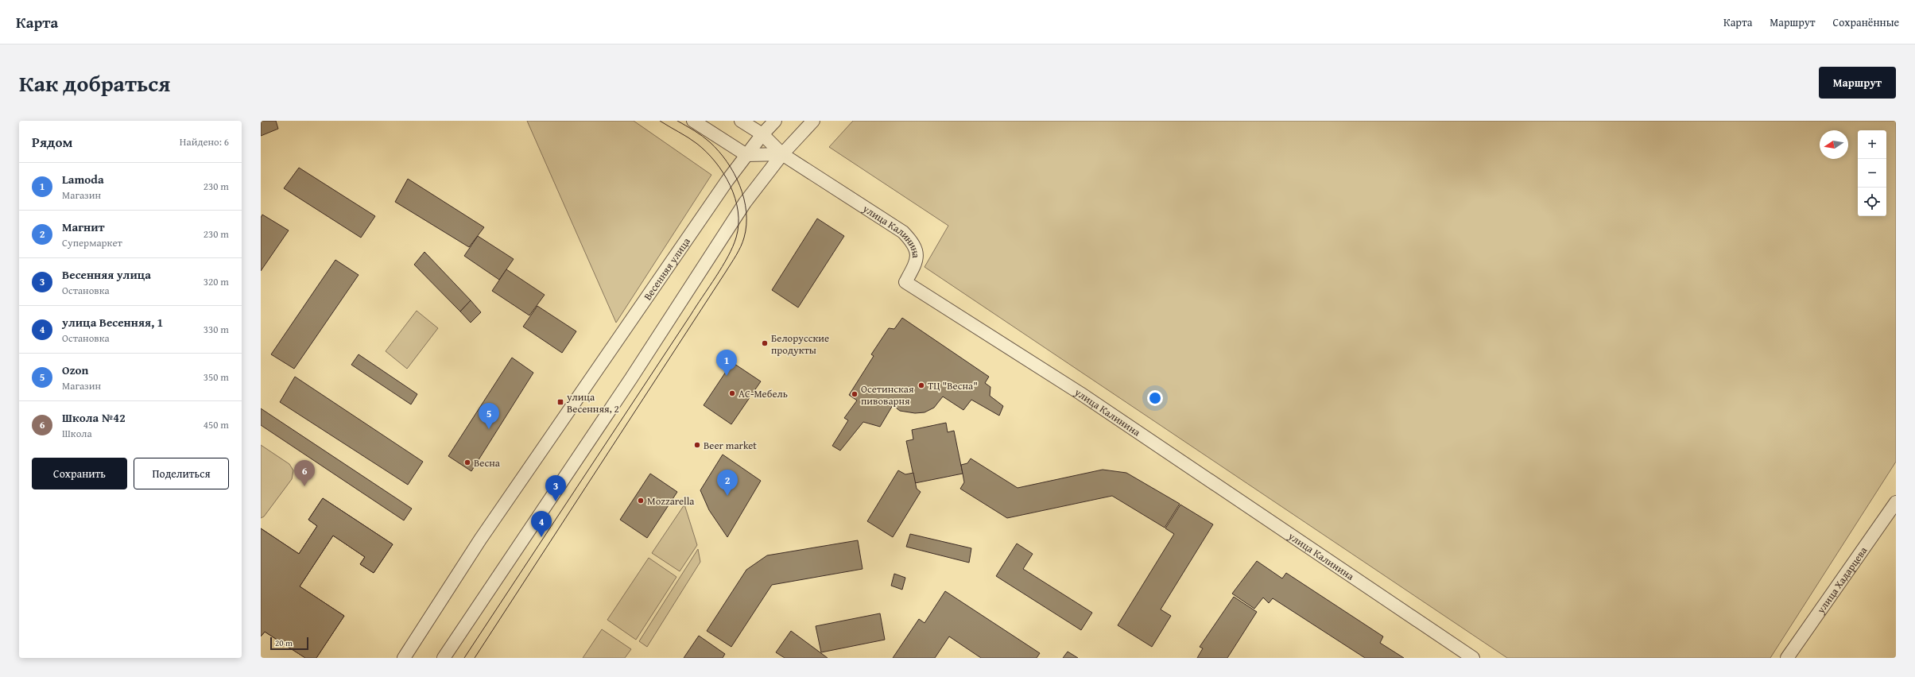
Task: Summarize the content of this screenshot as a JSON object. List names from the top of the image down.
{
  "streets": {
    "street": ["улица Калинина", "Весенняя улица", "улица Хадарцева"]
  },
  "crossings": [
    ["улица Калинина", "Весенняя улица"]
  ],
  "places": {
    "other": [
      "Белорусские продукты",
      "ТЦ \"Весна\"",
      "АС-Мебель",
      "Осетинская пивоварня",
      "Beer market",
      "Весна",
      "Mozzarella"
    ],
    "transit": ["улица Весенняя, 2"]
  },
  "scale_bar": "20 m",
  "north": "left",
  "page": {
    "header": "Карта",
    "nav": ["Карта", "Маршрут", "Сохранённые"],
    "title": "Как добраться",
    "buttons": [
      "Маршрут",
      ["Сохранить", "Поделиться"]
    ],
    "heading": ["Рядом", "Найдено: 6"],
    "map_buttons": ["+", "−"],
    "list": [
      {
        "mark": "1",
        "name": "Lamoda",
        "note": "Магазин",
        "value": "230 m"
      },
      {
        "mark": "2",
        "name": "Магнит",
        "note": "Супермаркет",
        "value": "230 m"
      },
      {
        "mark": "3",
        "name": "Весенняя улица",
        "note": "Остановка",
        "value": "320 m"
      },
      {
        "mark": "4",
        "name": "улица Весенняя, 1",
        "note": "Остановка",
        "value": "330 m"
      },
      {
        "mark": "5",
        "name": "Ozon",
        "note": "Магазин",
        "value": "350 m"
      },
      {
        "mark": "6",
        "name": "Школа №42",
        "note": "Школа",
        "value": "450 m"
      }
    ],
    "pins": [
      "1",
      "5",
      "6",
      "2",
      "3",
      "4"
    ],
    "scale": "20 m"
  }
}
